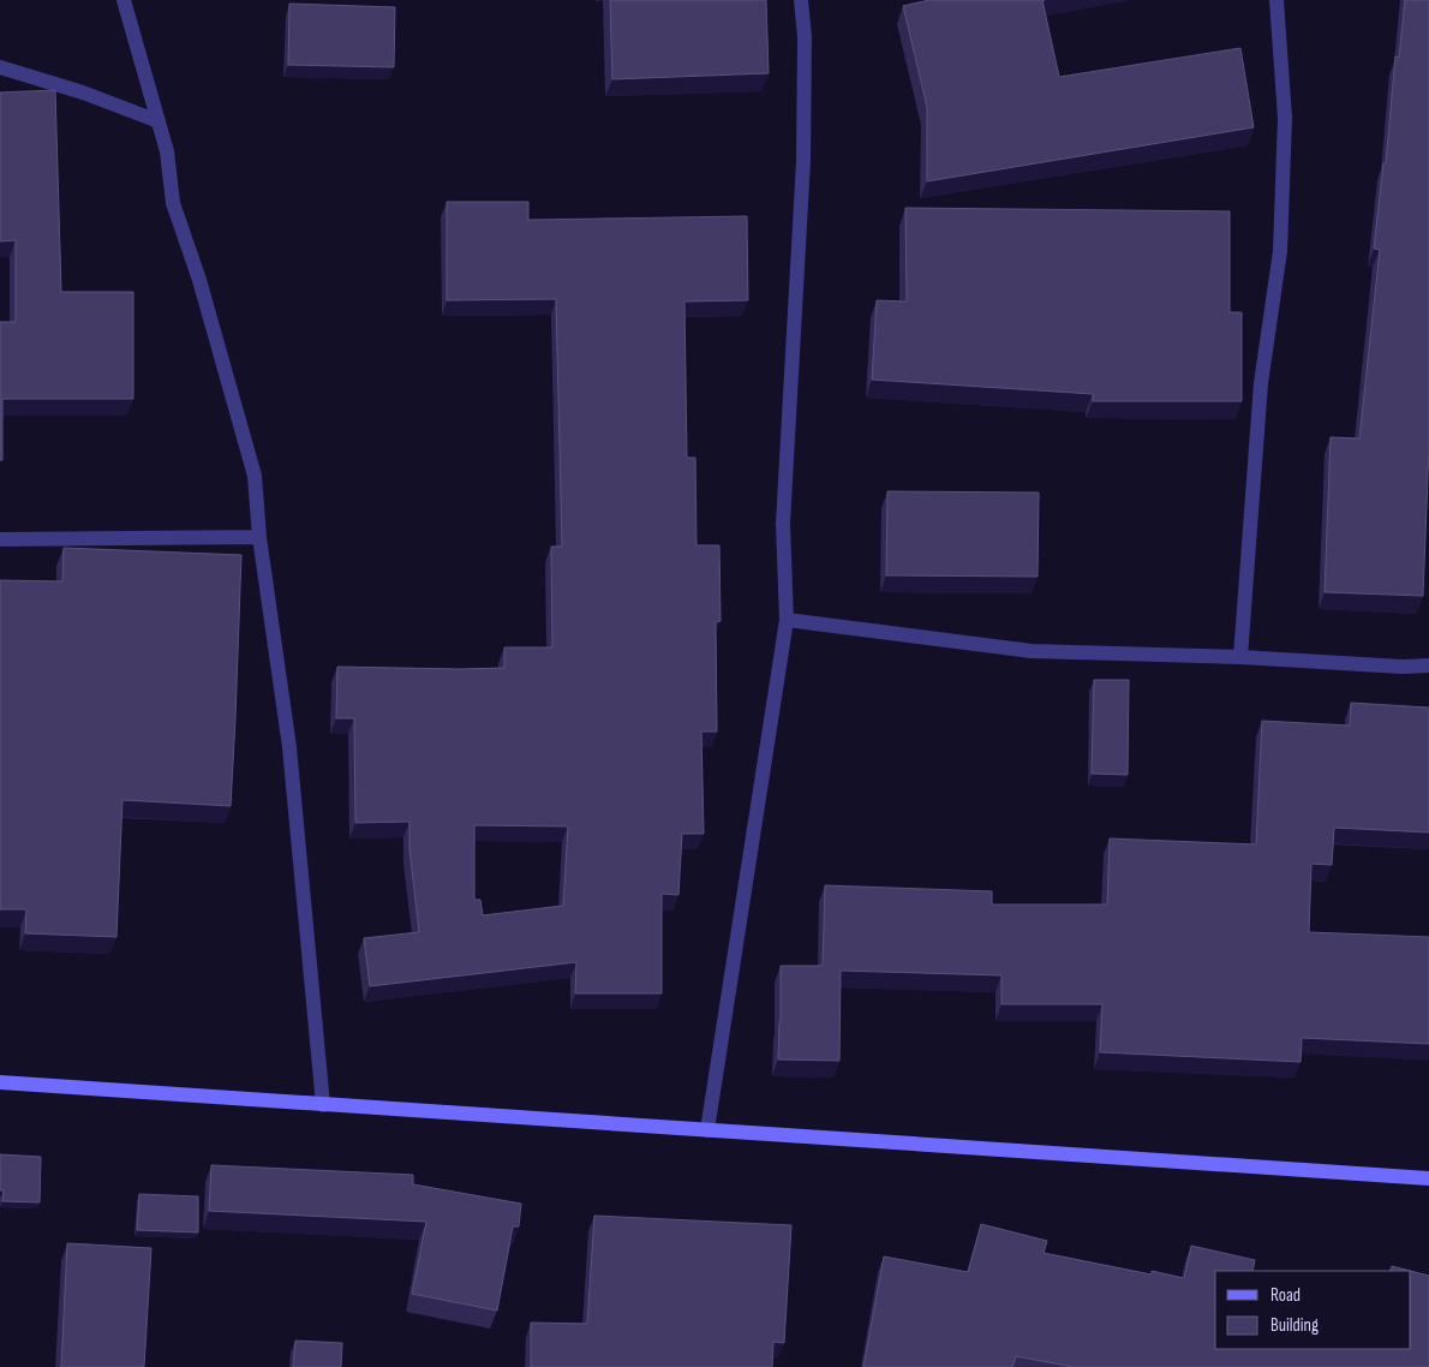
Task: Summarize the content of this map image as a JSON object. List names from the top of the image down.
{
  "legend": ["Road", "Building"]
}
